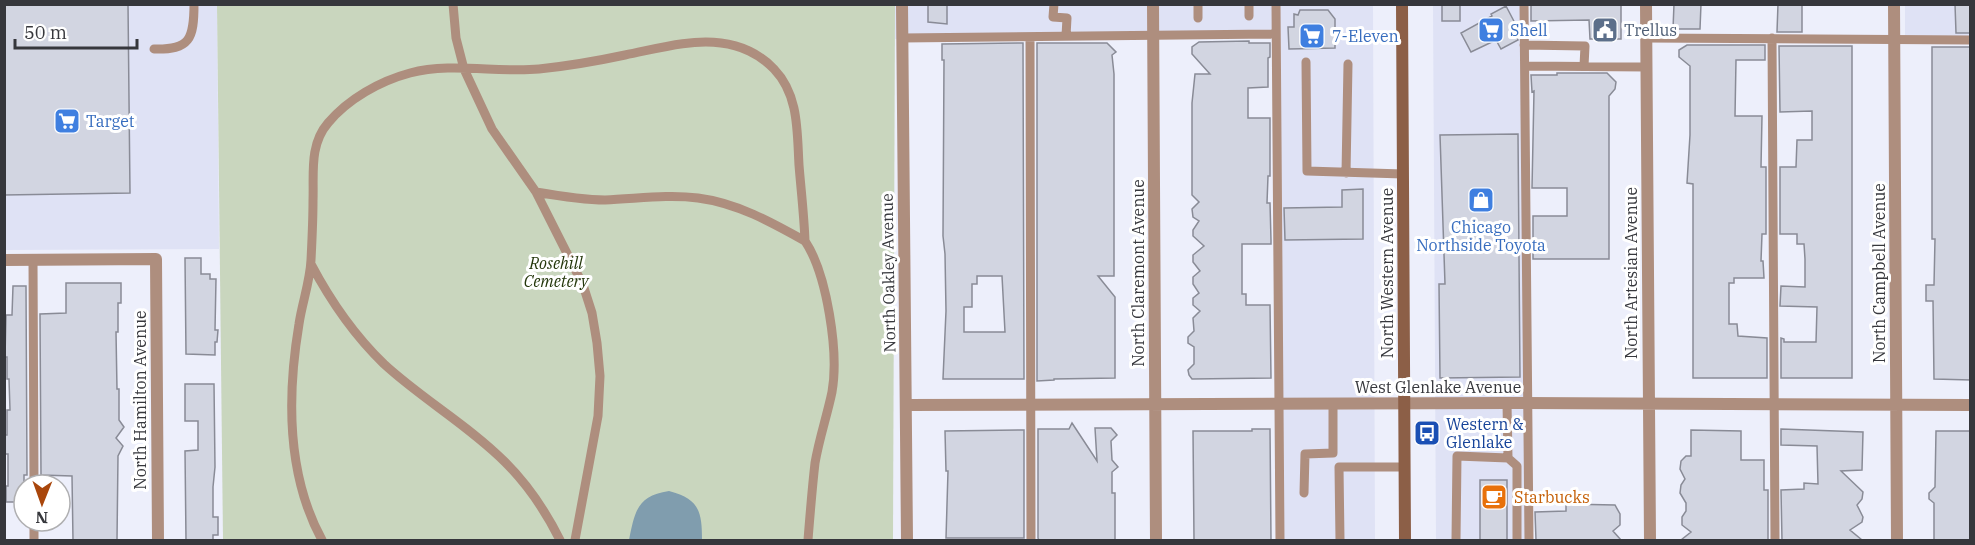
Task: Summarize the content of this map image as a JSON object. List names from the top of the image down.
{
  "streets": {
    "main road": ["North Western Avenue"],
    "street": [
      "North Oakley Avenue",
      "North Claremont Avenue",
      "North Artesian Avenue",
      "North Campbell Avenue",
      "West Glenlake Avenue",
      "North Hamilton Avenue"
    ]
  },
  "crossings": [
    ["North Oakley Avenue", "West Glenlake Avenue"],
    ["North Claremont Avenue", "West Glenlake Avenue"],
    ["North Western Avenue", "West Glenlake Avenue"],
    ["North Artesian Avenue", "West Glenlake Avenue"],
    ["North Campbell Avenue", "West Glenlake Avenue"]
  ],
  "parks": ["Rosehill Cemetery"],
  "places": {
    "supermarket": ["Shell", "7-Eleven", "Target"],
    "public building": ["Trellus"],
    "shop": ["Chicago Northside Toyota"],
    "bus stop": ["Western & Glenlake"],
    "cafe": ["Starbucks"]
  },
  "scale_bar": "50 m",
  "north": "bottom"
}
